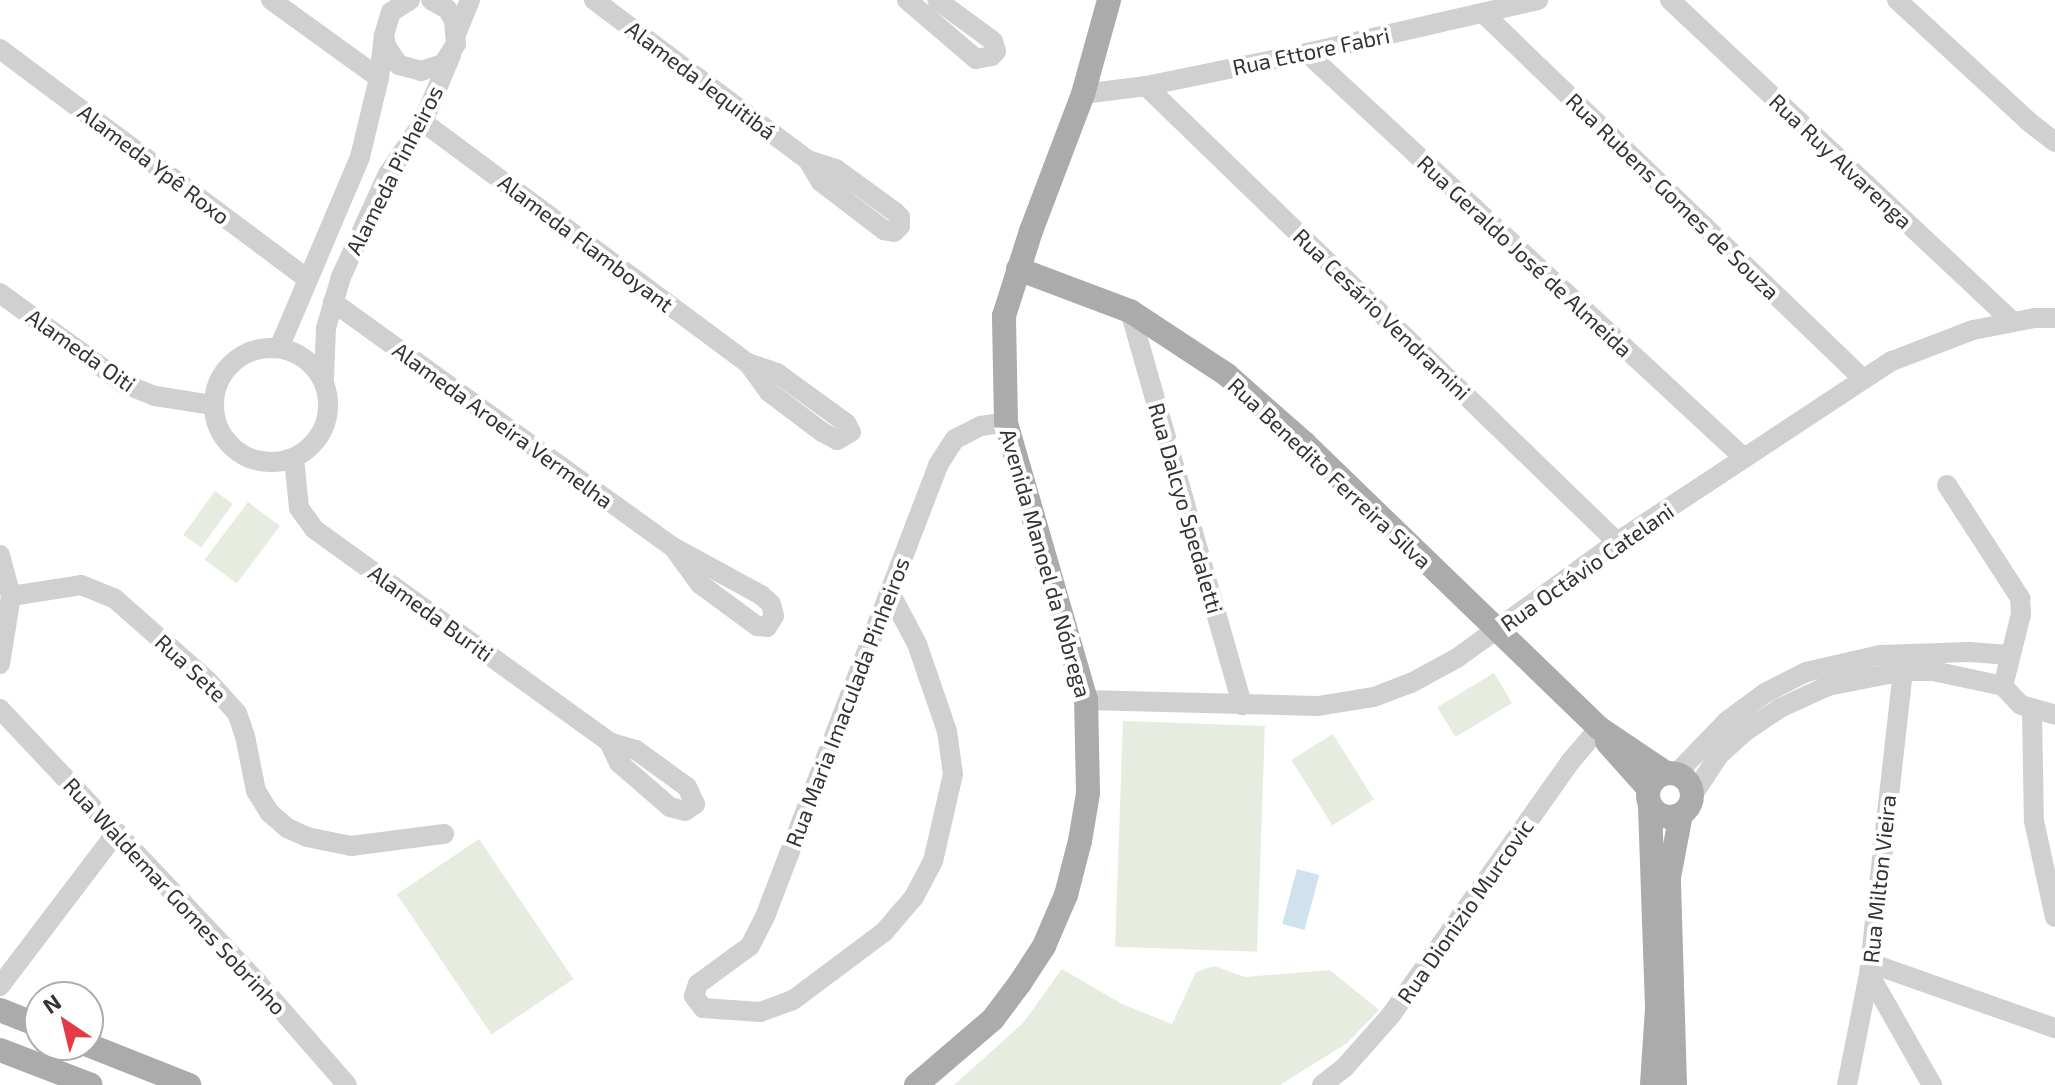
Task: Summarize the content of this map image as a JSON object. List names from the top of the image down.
{
  "streets": {
    "main road": ["Rua Benedito Ferreira Silva", "Avenida Manoel da Nóbrega"],
    "street": [
      "Rua Ettore Fabri",
      "Alameda Jequitibá",
      "Rua Ruy Alvarenga",
      "Alameda Ypê Roxo",
      "Alameda Pinheiros",
      "Rua Rubens Gomes de Souza",
      "Alameda Flamboyant",
      "Rua Geraldo José de Almeida",
      "Rua Cesário Vendramini",
      "Alameda Oiti",
      "Alameda Aroeira Vermelha",
      "Rua Dalcyo Spedaletti",
      "Rua Octávio Catelani",
      "Alameda Buriti",
      "Rua Sete",
      "Rua Maria Imaculada Pinheiros",
      "Rua Milton Vieira",
      "Rua Waldemar Gomes Sobrinho",
      "Rua Dionizio Murcovic"
    ]
  },
  "crossings": [
    ["Rua Ettore Fabri", "Rua Rubens Gomes de Souza"],
    ["Rua Ettore Fabri", "Rua Geraldo José de Almeida"],
    ["Rua Ettore Fabri", "Rua Cesário Vendramini"],
    ["Rua Ettore Fabri", "Avenida Manoel da Nóbrega"],
    ["Rua Ruy Alvarenga", "Rua Octávio Catelani"],
    ["Alameda Ypê Roxo", "Alameda Pinheiros"],
    ["Alameda Pinheiros", "Alameda Flamboyant"],
    ["Alameda Pinheiros", "Alameda Oiti"],
    ["Alameda Pinheiros", "Alameda Aroeira Vermelha"],
    ["Alameda Pinheiros", "Alameda Buriti"],
    ["Rua Rubens Gomes de Souza", "Rua Octávio Catelani"],
    ["Rua Geraldo José de Almeida", "Rua Octávio Catelani"],
    ["Rua Cesário Vendramini", "Rua Octávio Catelani"],
    ["Alameda Oiti", "Alameda Buriti"],
    ["Rua Benedito Ferreira Silva", "Rua Dalcyo Spedaletti"],
    ["Rua Benedito Ferreira Silva", "Avenida Manoel da Nóbrega"],
    ["Rua Benedito Ferreira Silva", "Rua Octávio Catelani"],
    ["Rua Benedito Ferreira Silva", "Rua Dionizio Murcovic"],
    ["Rua Dalcyo Spedaletti", "Rua Octávio Catelani"],
    ["Avenida Manoel da Nóbrega", "Rua Octávio Catelani"],
    ["Avenida Manoel da Nóbrega", "Rua Maria Imaculada Pinheiros"]
  ],
  "north": "top left"
}
